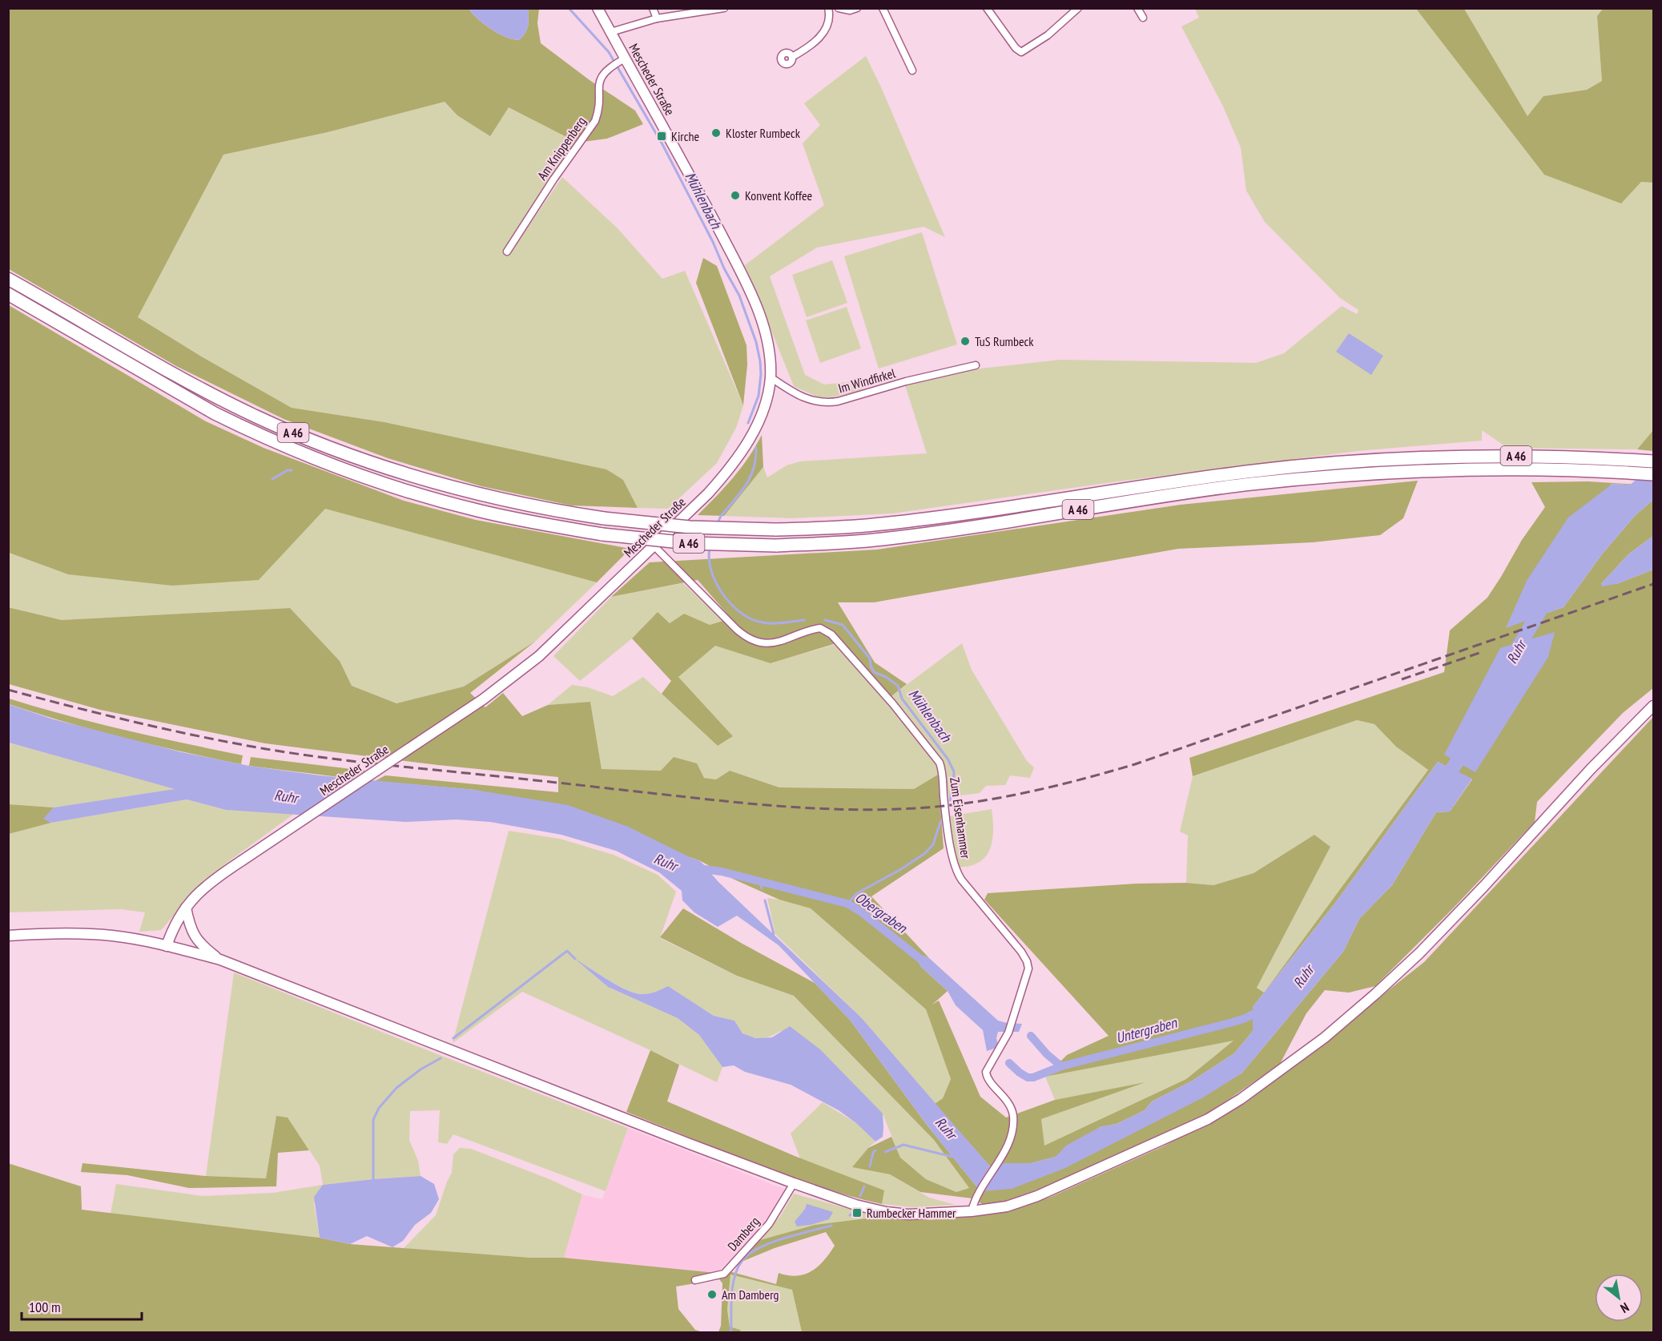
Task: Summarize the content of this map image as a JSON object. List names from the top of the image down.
{
  "streets": {
    "highway": ["A 46"],
    "main road": ["Mescheder Straße"],
    "street": [
      "Am Knippenberg",
      "Im Windfirkel",
      "Zum Eisenhammer",
      "Damberg"
    ]
  },
  "crossings": [
    ["Mescheder Straße", "Am Knippenberg"],
    ["Mescheder Straße", "Im Windfirkel"],
    ["Mescheder Straße", "Zum Eisenhammer"]
  ],
  "water": [
    "Mühlenbach",
    "Ruhr",
    "Obergraben",
    "Untergraben"
  ],
  "places": {
    "other": [
      "Kloster Rumbeck",
      "Konvent Koffee",
      "TuS Rumbeck",
      "Am Damberg"
    ],
    "transit": ["Kirche", "Rumbecker Hammer"]
  },
  "scale_bar": "100 m",
  "north": "bottom right"
}
